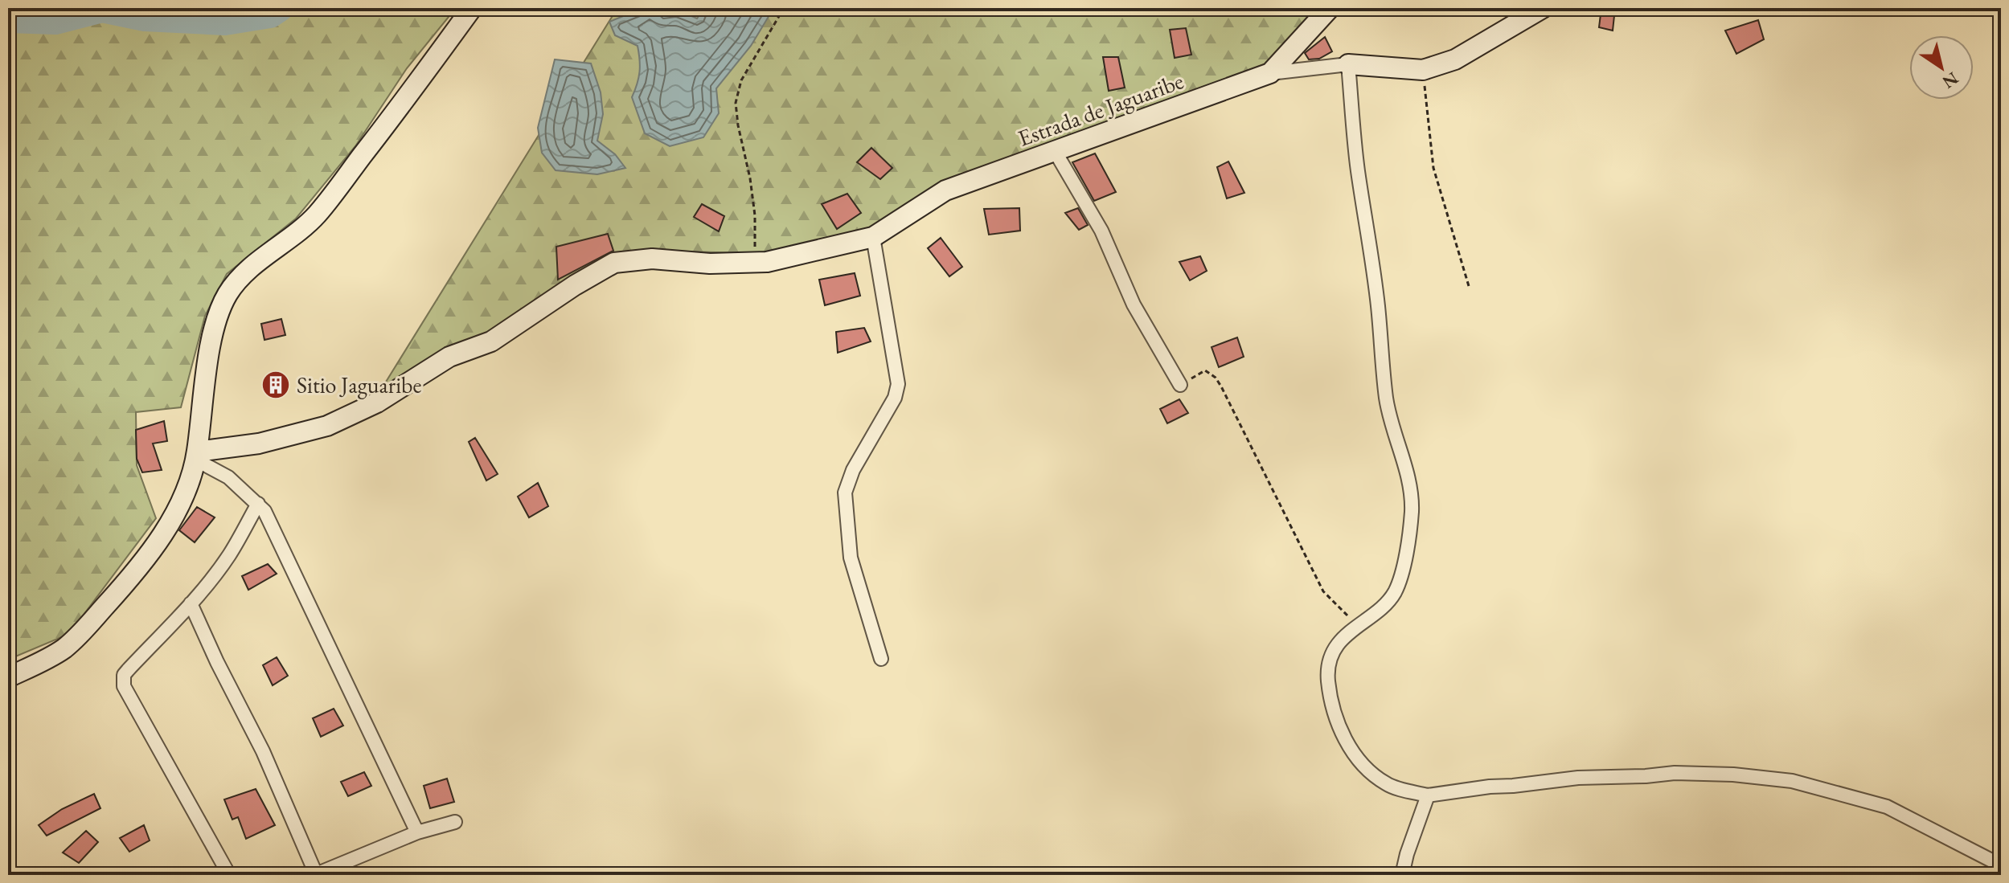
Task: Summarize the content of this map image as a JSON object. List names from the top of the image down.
{
  "streets": {
    "street": ["Estrada de Jaguaribe"]
  },
  "places": {
    "building": ["Sitio Jaguaribe"]
  },
  "north": "bottom right"
}
